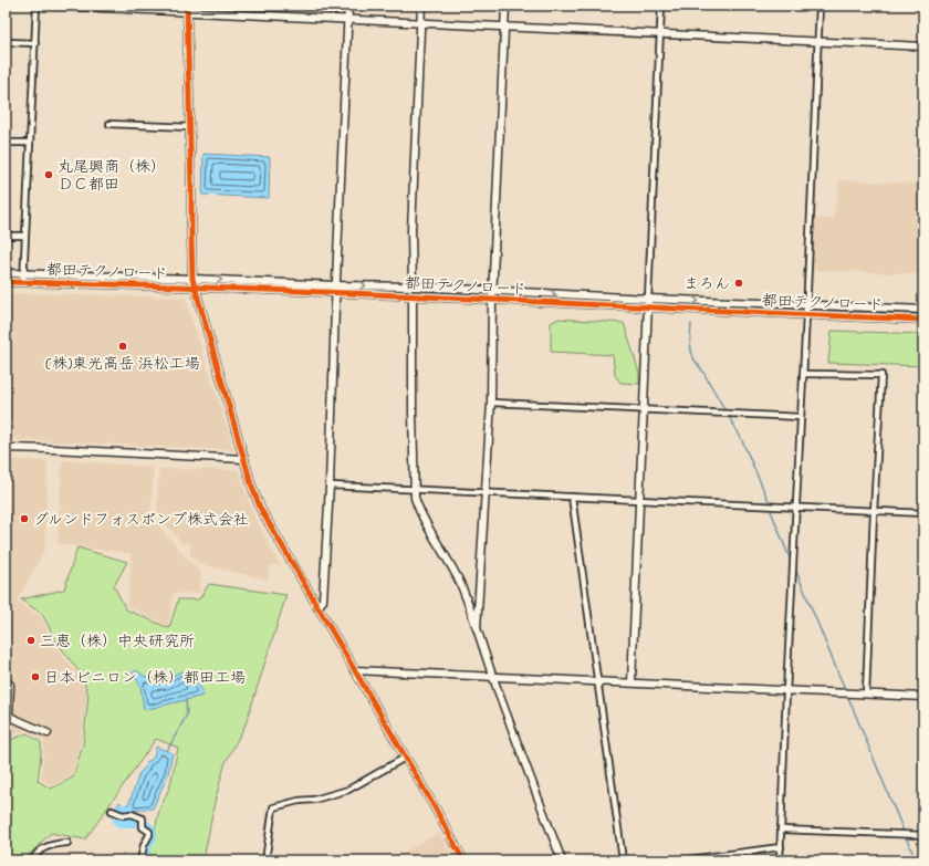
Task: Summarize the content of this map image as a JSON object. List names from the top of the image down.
{
  "streets": {
    "street": ["都田テクノロード"]
  },
  "places": [
    "丸尾興商（株） ＤＣ都田",
    "まろん",
    "(株)東光高岳 浜松工場",
    "グルンドフォスポンプ株式会社",
    "三恵（株）中央研究所",
    "日本ビニロン（株）都田工場"
  ]
}
